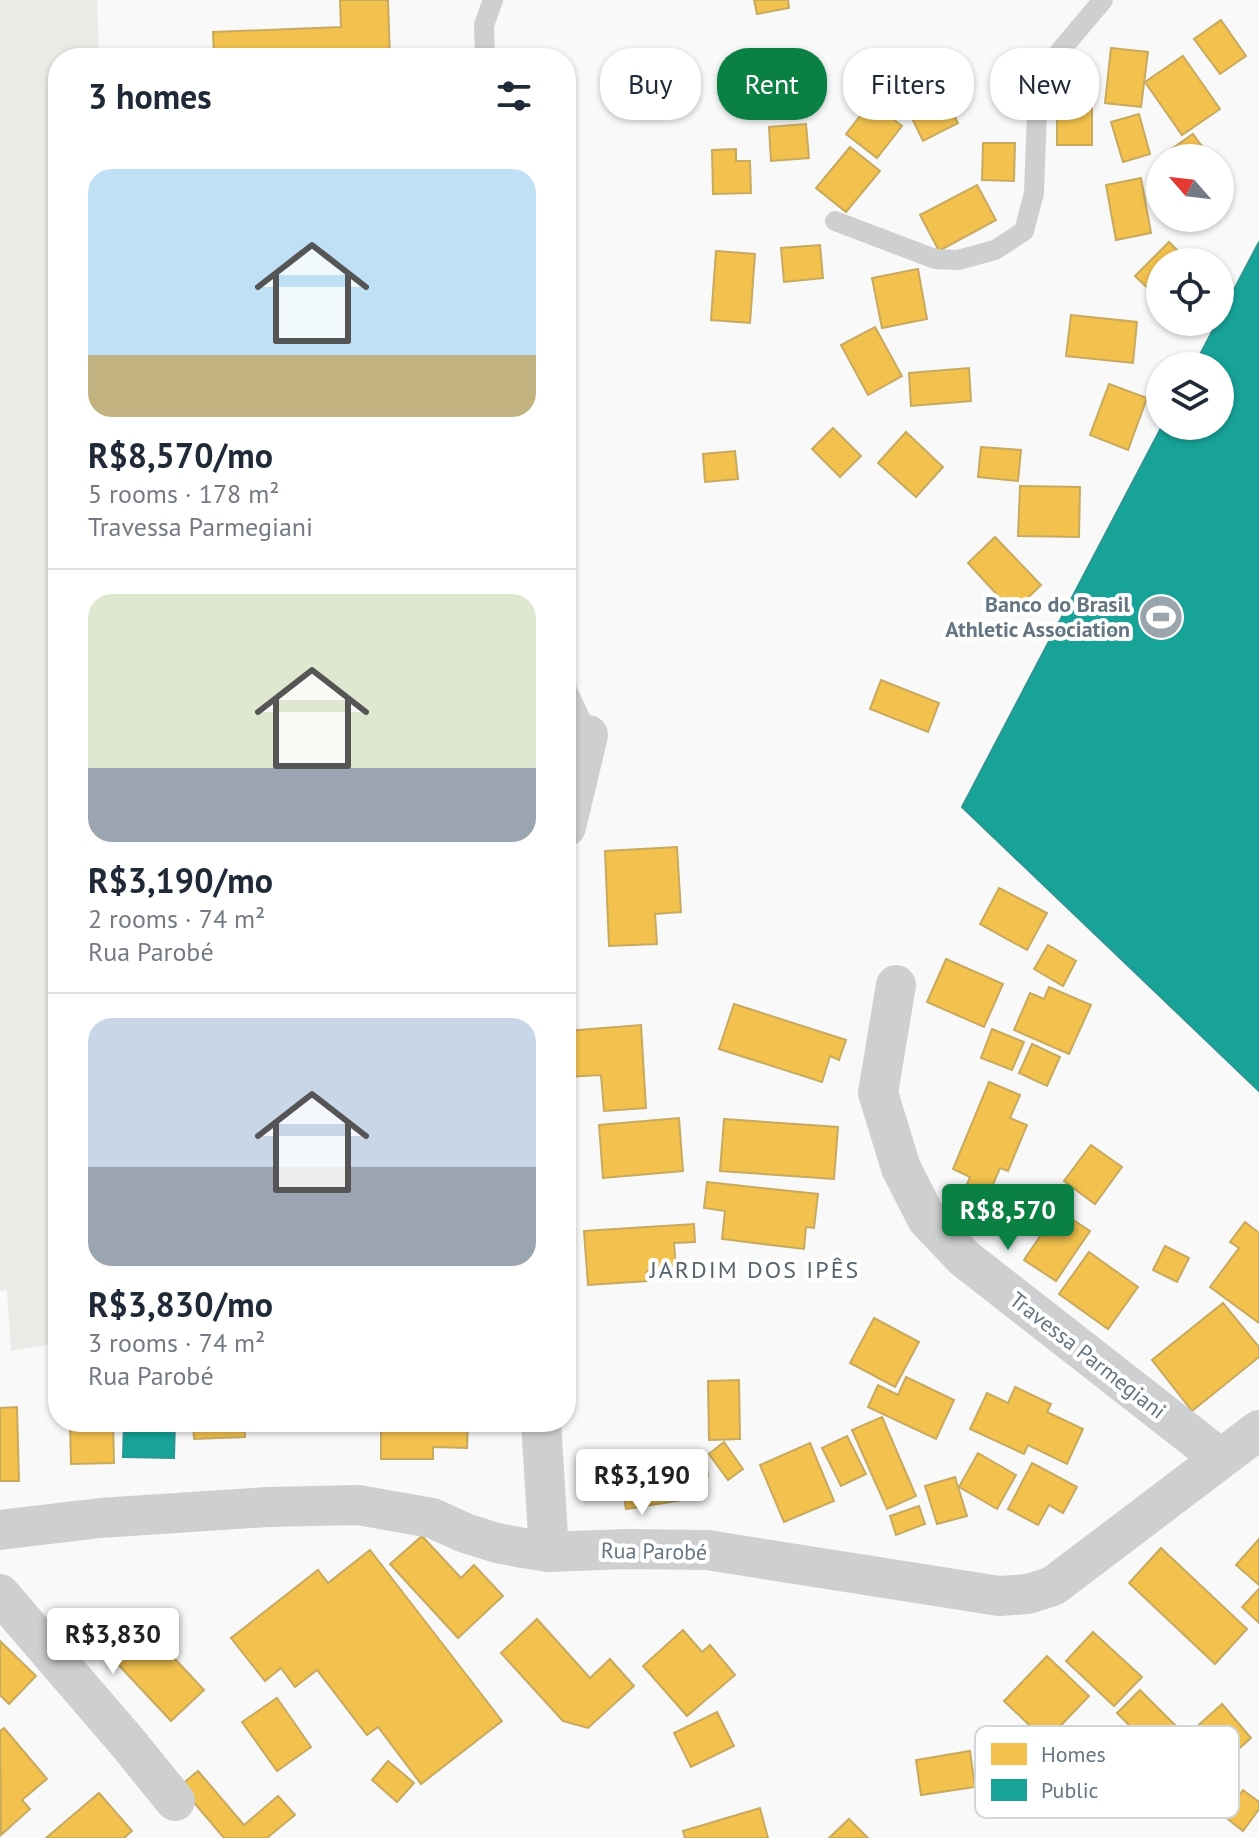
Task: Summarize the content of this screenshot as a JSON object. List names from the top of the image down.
{
  "streets": {
    "street": ["Travessa Parmegiani", "Rua Parobé"]
  },
  "crossings": [
    ["Travessa Parmegiani", "Rua Parobé"]
  ],
  "districts": ["JARDIM DOS IPÊS"],
  "places": {
    "sports": ["Banco do Brasil Athletic Association"]
  },
  "legend": ["Homes", "Public"],
  "north": "top left",
  "page": {
    "chip": [
      "Buy",
      "Rent",
      "Filters",
      "New"
    ],
    "heading": "3 homes",
    "list": [
      {
        "name": "R$8,570/mo",
        "note": "5 rooms · 178 m² · Travessa Parmegiani"
      },
      {
        "name": "R$3,190/mo",
        "note": "2 rooms · 74 m² · Rua Parobé"
      },
      {
        "name": "R$3,830/mo",
        "note": "3 rooms · 74 m² · Rua Parobé"
      }
    ],
    "price": ["R$8,570", "R$3,190", "R$3,830"]
  }
}
